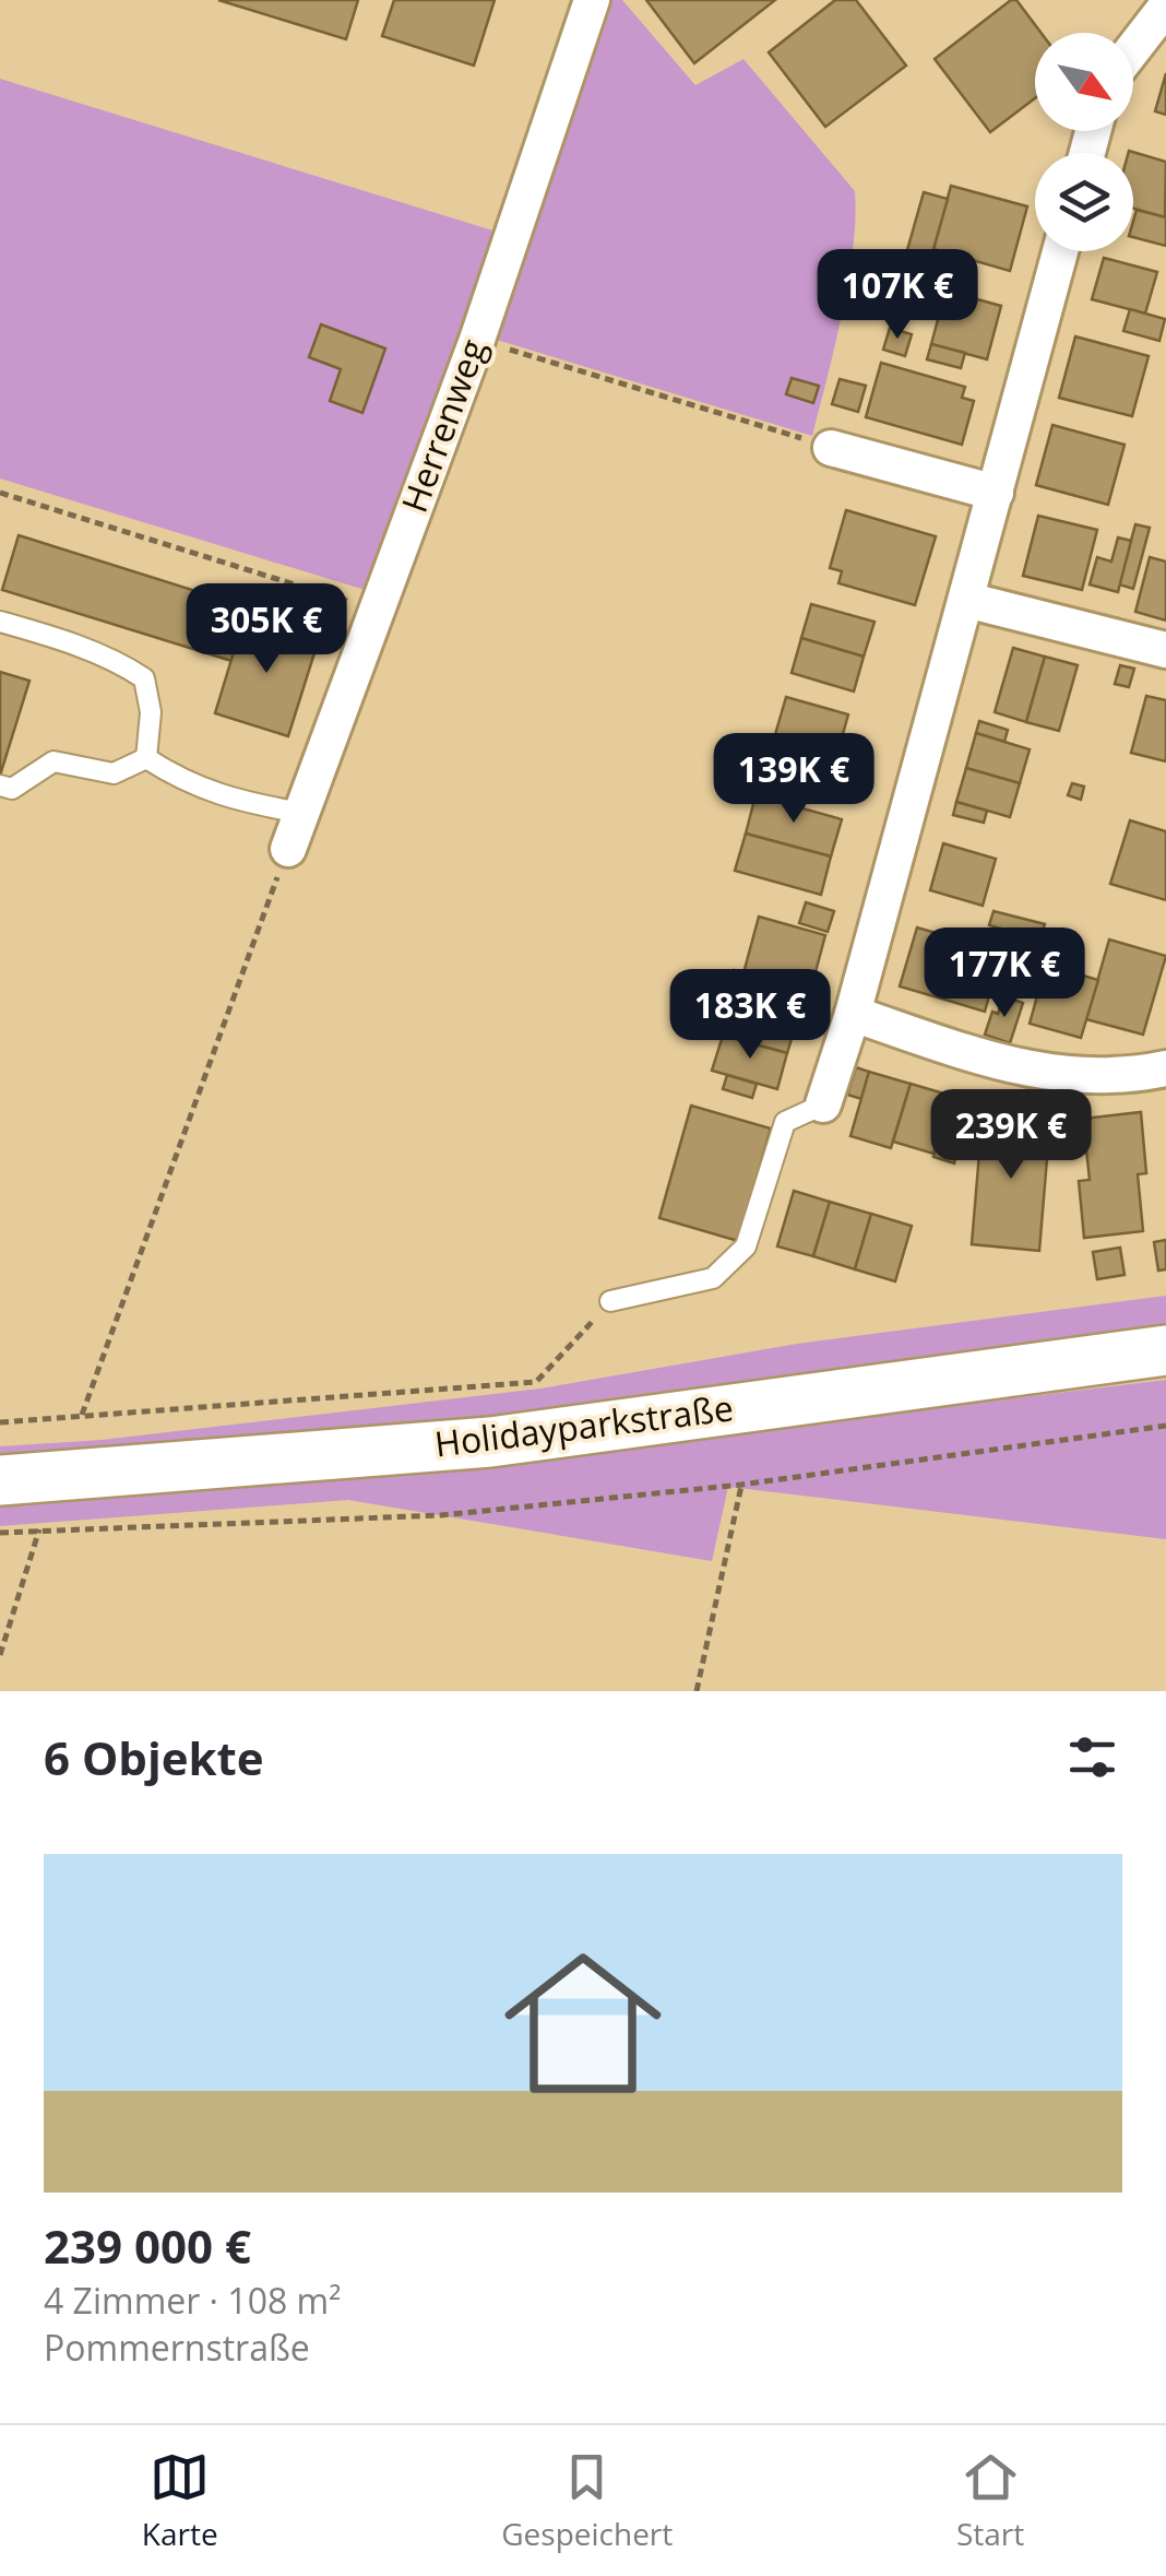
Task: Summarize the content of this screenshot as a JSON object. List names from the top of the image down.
{
  "streets": {
    "main road": ["Holidayparkstraße"],
    "street": ["Herrenweg"]
  },
  "north": "bottom right",
  "page": {
    "price": [
      "107K €",
      "305K €",
      "139K €",
      "177K €",
      "183K €",
      "239K €"
    ],
    "heading": "6 Objekte",
    "list": [
      {
        "name": "239 000 €",
        "note": "4 Zimmer · 108 m² · Pommernstraße"
      }
    ],
    "tabs": ["Karte", "Gespeichert", "Start"]
  }
}
